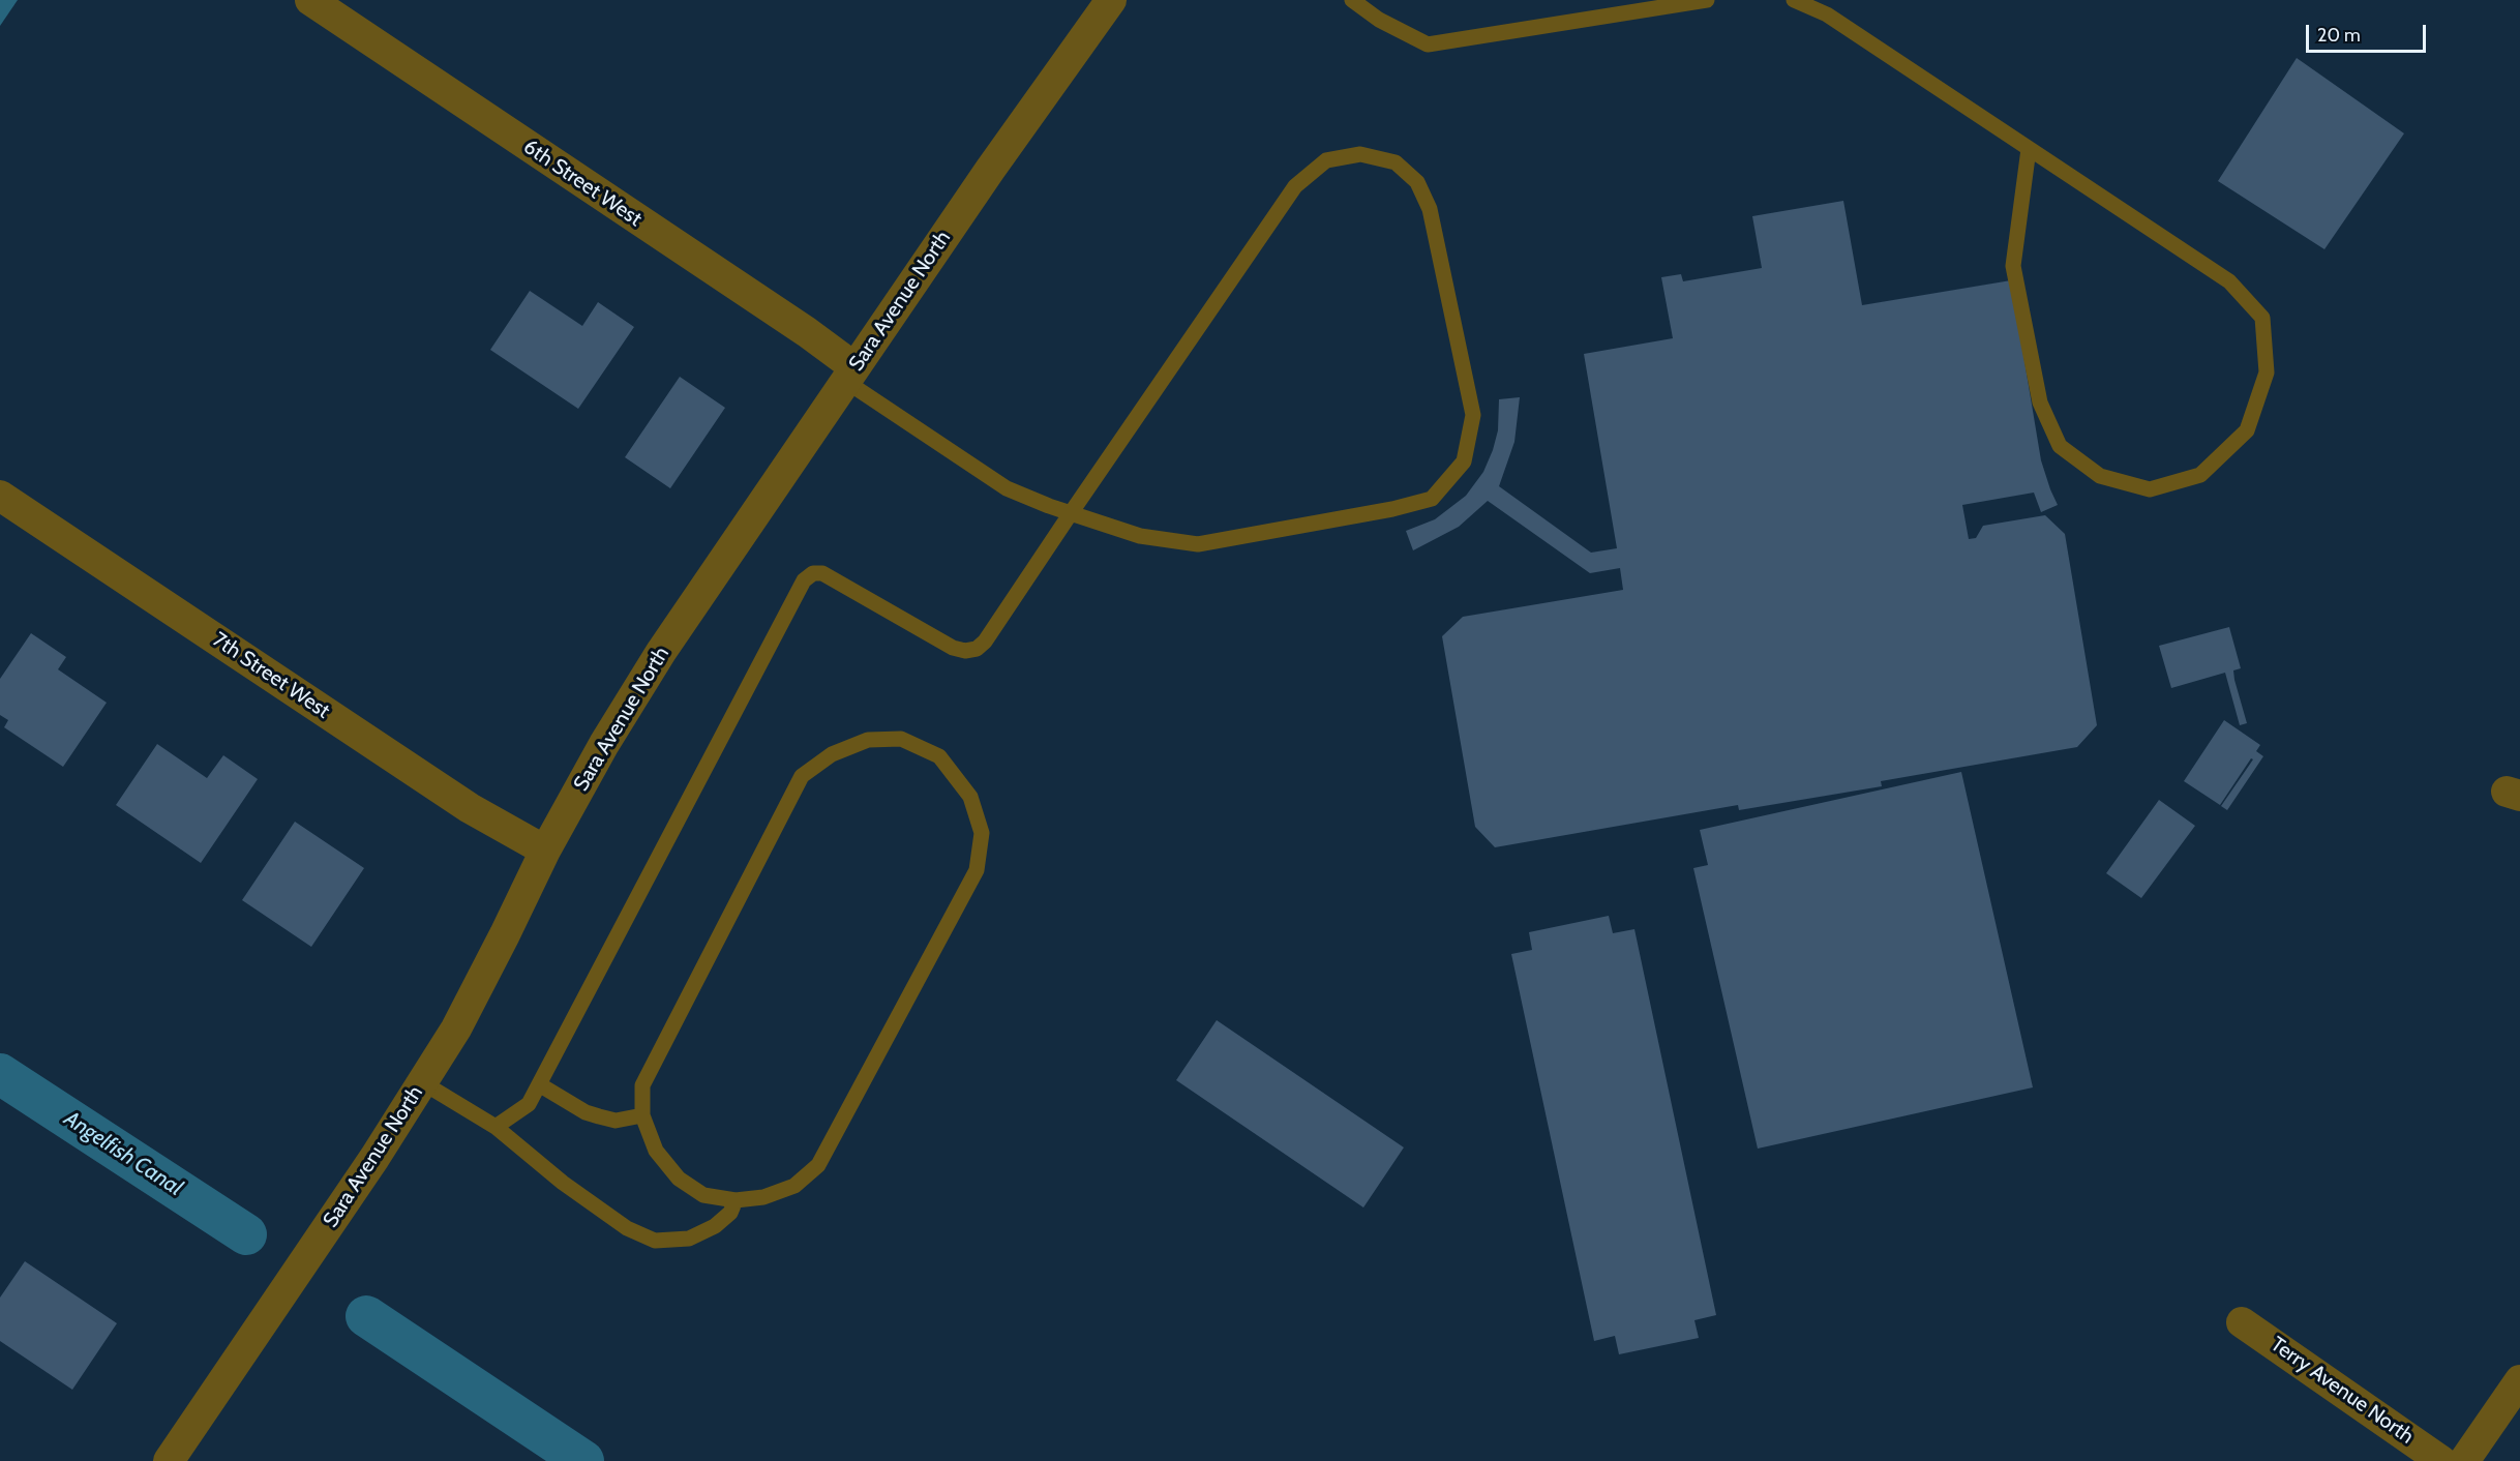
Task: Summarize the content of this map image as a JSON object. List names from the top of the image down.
{
  "streets": {
    "street": [
      "6th Street West",
      "Sara Avenue North",
      "7th Street West",
      "Terry Avenue North"
    ]
  },
  "crossings": [
    ["6th Street West", "Sara Avenue North"],
    ["Sara Avenue North", "7th Street West"]
  ],
  "water": ["Angelfish Canal"],
  "scale_bar": "20 m"
}
